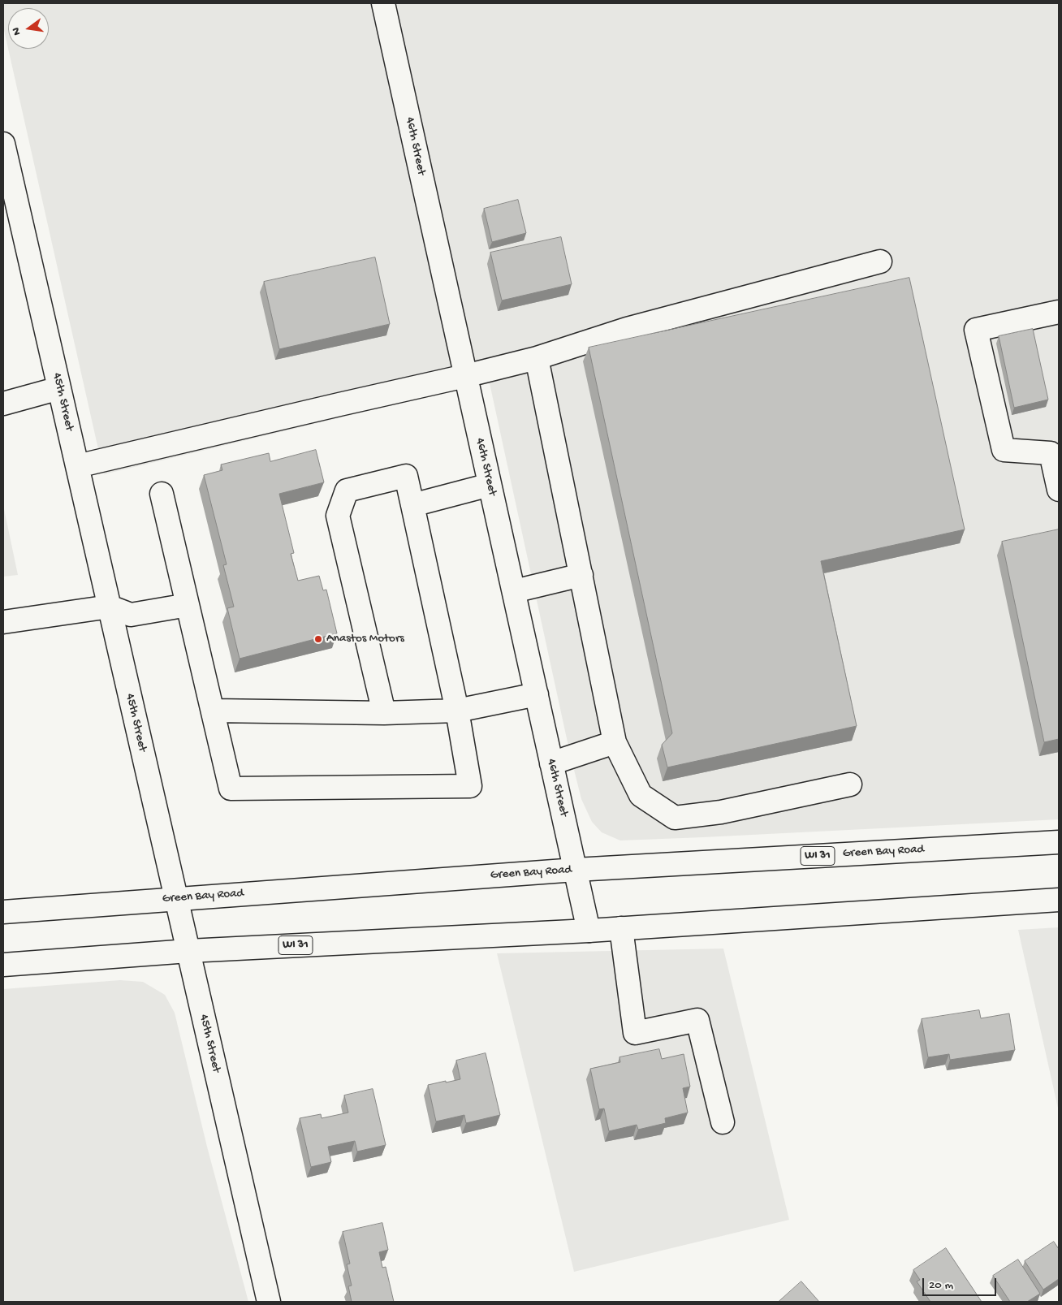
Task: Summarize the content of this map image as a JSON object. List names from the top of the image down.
{
  "streets": {
    "street": [
      "46th Street",
      "45th Street",
      "Green Bay Road",
      "WI 31"
    ]
  },
  "crossings": [
    ["46th Street", "Green Bay Road"],
    ["46th Street", "WI 31"],
    ["45th Street", "Green Bay Road"],
    ["45th Street", "WI 31"]
  ],
  "places": ["Anastos Motors"],
  "scale_bar": "20 m",
  "north": "left"
}
